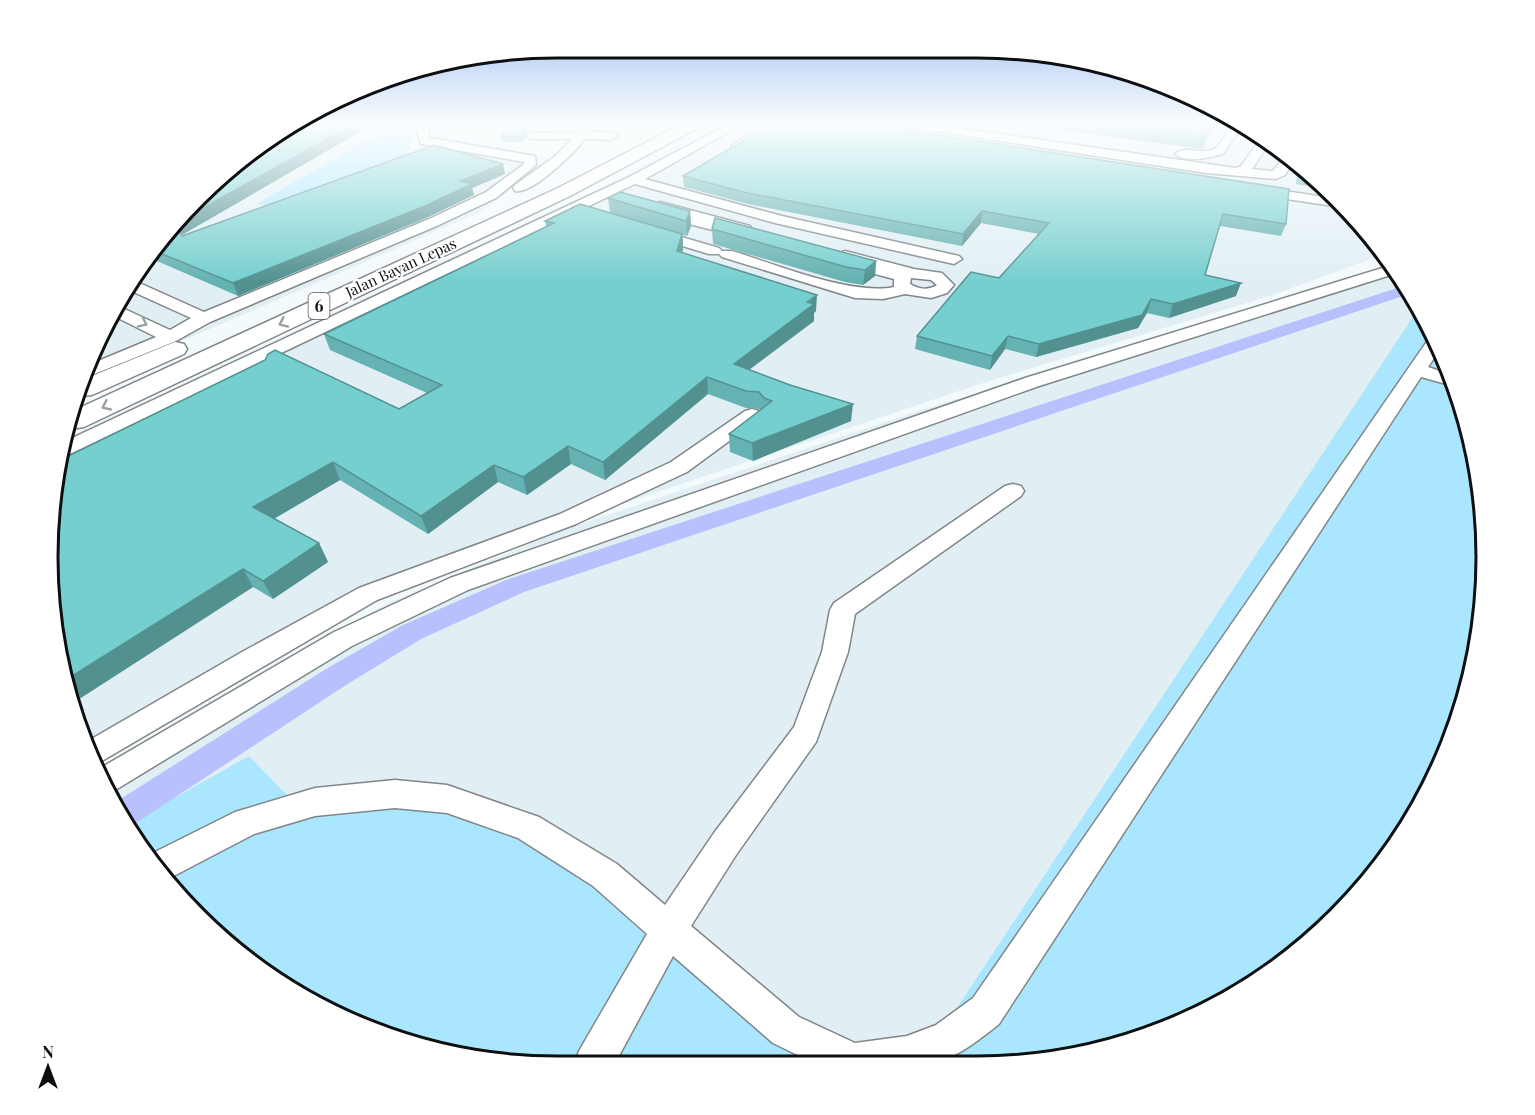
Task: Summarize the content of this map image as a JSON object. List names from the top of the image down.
{
  "streets": {
    "highway": ["Jalan Bayan Lepas", "6"]
  },
  "north": "top"
}
